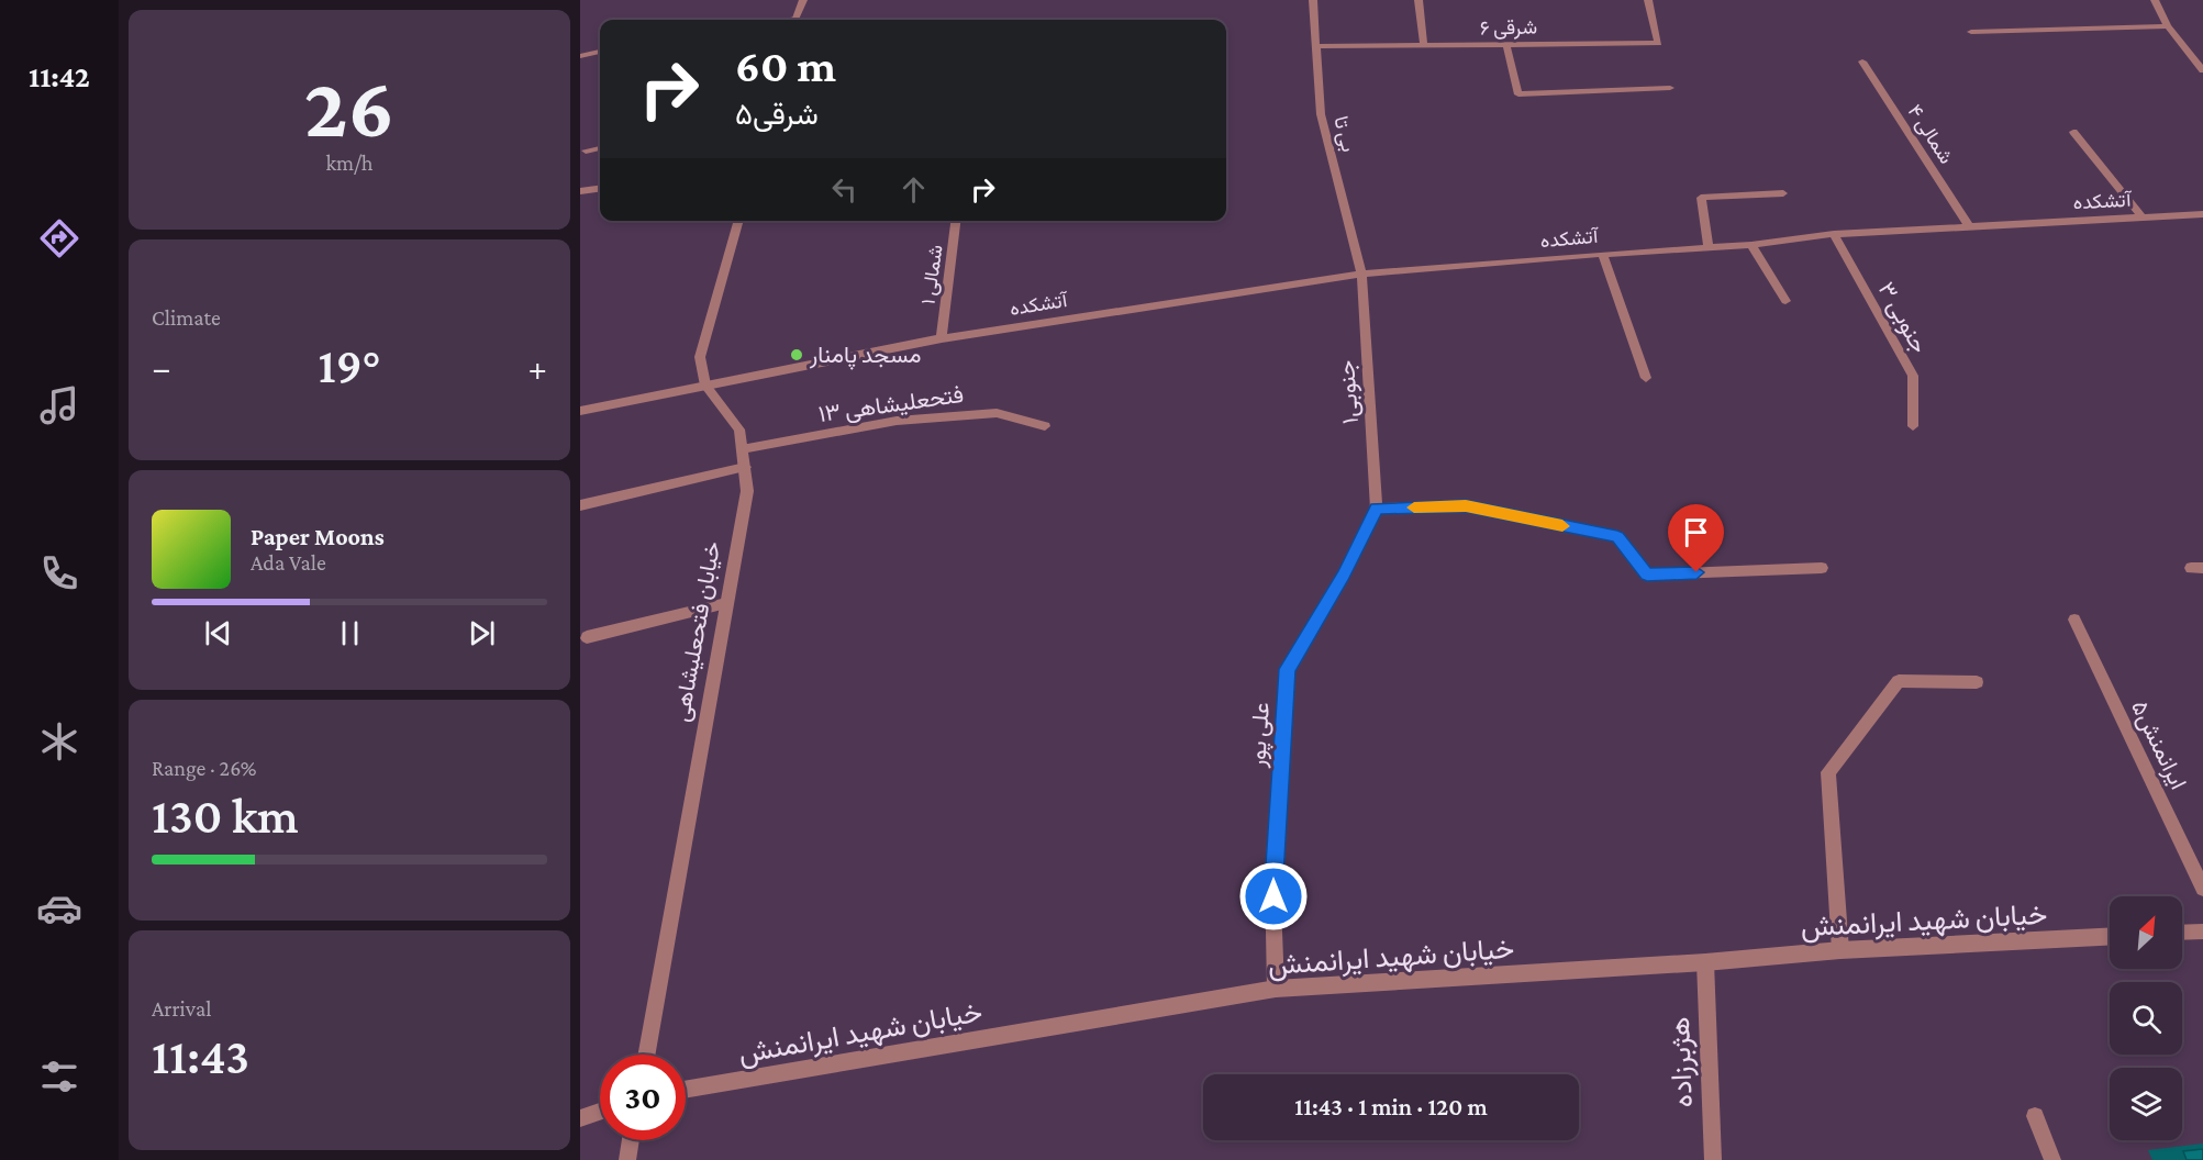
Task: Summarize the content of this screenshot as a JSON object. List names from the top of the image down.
{
  "streets": {
    "street": [
      "۶ شرقی",
      "بی تا",
      "۴ شمالی",
      "آتشکده",
      "۱ شمالی",
      "۳ جنوبی",
      "جنوبی۱",
      "فتحعلیشاهی ۱۳",
      "خیابان فتحعلیشاهی",
      "علی پور",
      "ایرانمنش۵",
      "خیابان شهید ایرانمنش",
      "هژبرزاده"
    ]
  },
  "crossings": [
    ["۶ شرقی", "بی تا"],
    ["بی تا", "آتشکده"],
    ["بی تا", "جنوبی۱"],
    ["۴ شمالی", "آتشکده"],
    ["آتشکده", "۱ شمالی"],
    ["آتشکده", "۳ جنوبی"],
    ["آتشکده", "جنوبی۱"],
    ["آتشکده", "خیابان فتحعلیشاهی"],
    ["جنوبی۱", "علی پور"],
    ["فتحعلیشاهی ۱۳", "خیابان فتحعلیشاهی"],
    ["علی پور", "خیابان شهید ایرانمنش"],
    ["خیابان شهید ایرانمنش", "هژبرزاده"]
  ],
  "places": ["مسجد پامنار"],
  "north": "top right",
  "page": {
    "tabs": "11:42",
    "tile": [
      ["26", "km/h"],
      "Climate",
      ["Range · 26%", "130 km"],
      ["Arrival", "11:43"]
    ],
    "turn": ["60 m", "شرقی۵"],
    "heat": ["−", "19°", "+"],
    "song": ["Paper Moons", "Ada Vale"],
    "limit": "30",
    "trip": "11:43 · 1 min · 120 m"
  }
}
